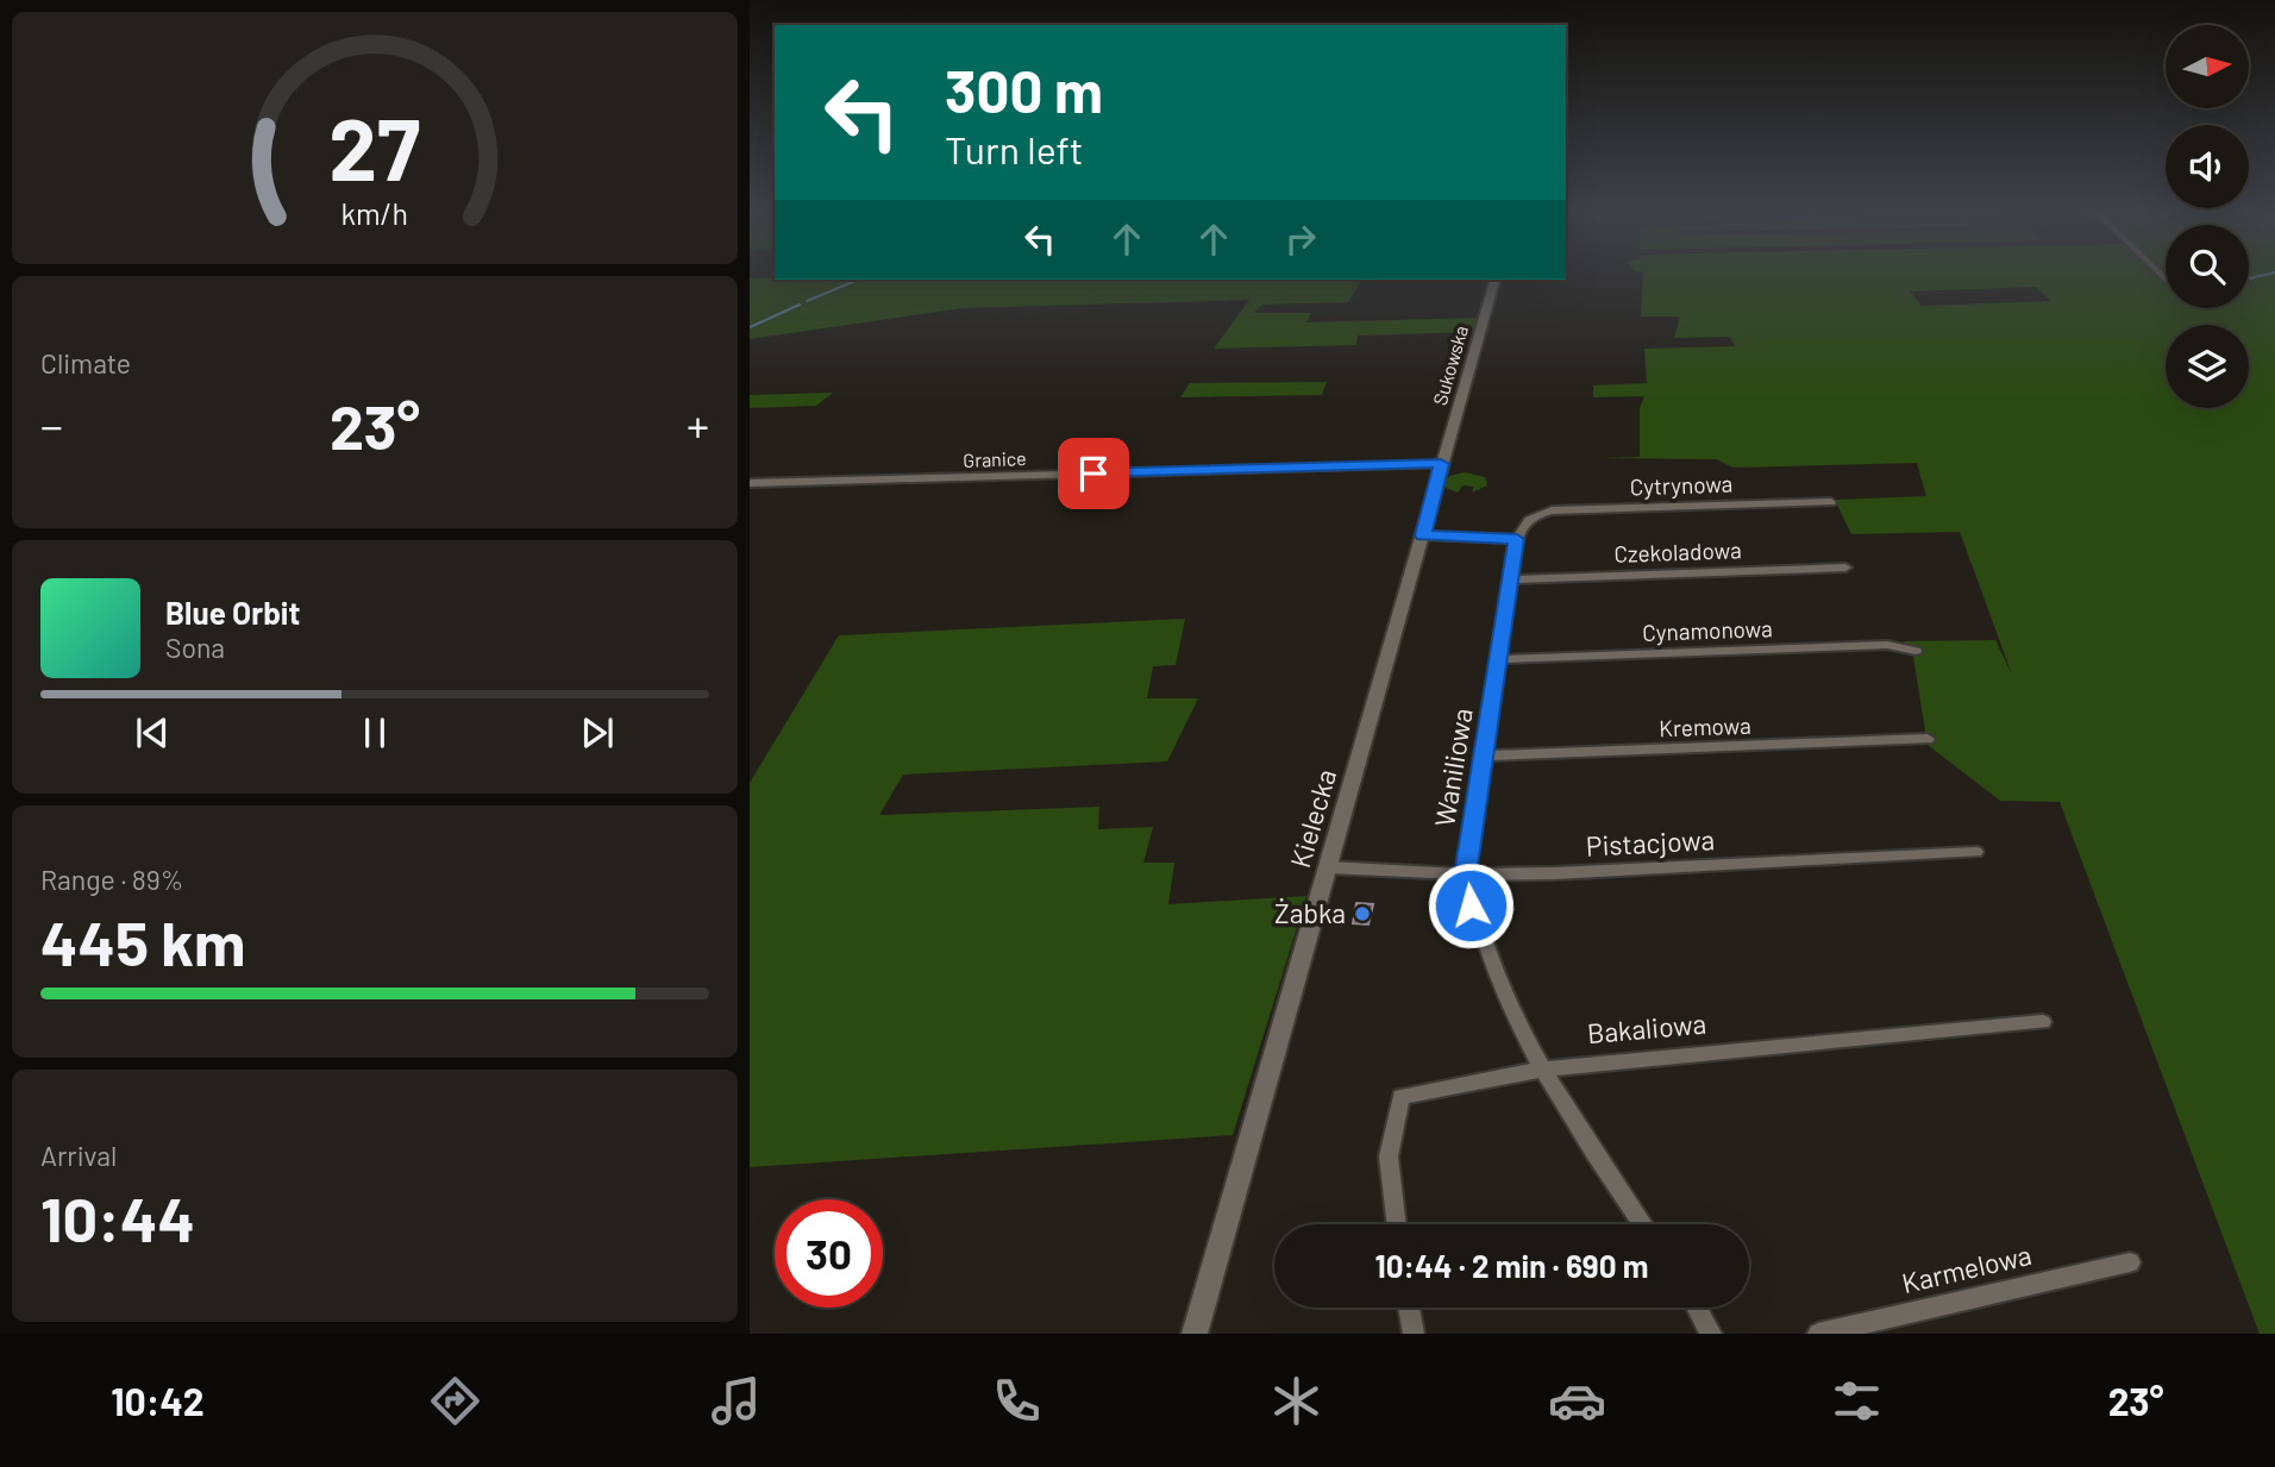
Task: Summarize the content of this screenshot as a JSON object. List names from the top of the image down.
{
  "streets": {
    "street": [
      "Sukowska",
      "Granice",
      "Cytrynowa",
      "Czekoladowa",
      "Cynamonowa",
      "Kremowa",
      "Waniliowa",
      "Kielecka",
      "Pistacjowa",
      "Bakaliowa",
      "Karmelowa"
    ]
  },
  "crossings": [
    ["Sukowska", "Granice"],
    ["Sukowska", "Kielecka"],
    ["Granice", "Kielecka"],
    ["Cytrynowa", "Waniliowa"],
    ["Czekoladowa", "Waniliowa"],
    ["Cynamonowa", "Waniliowa"],
    ["Kremowa", "Waniliowa"],
    ["Waniliowa", "Pistacjowa"],
    ["Waniliowa", "Bakaliowa"],
    ["Kielecka", "Pistacjowa"]
  ],
  "places": ["Żabka"],
  "north": "right",
  "page": {
    "turn": ["300 m", "Turn left"],
    "tile": [
      "Climate",
      ["Range · 89%", "445 km"],
      ["Arrival", "10:44"]
    ],
    "heat": ["−", "23°", "+"],
    "song": ["Blue Orbit", "Sona"],
    "limit": "30",
    "trip": "10:44 · 2 min · 690 m",
    "tabs": ["10:42", "23°"],
    "gauge": ["27", "km/h"]
  }
}
